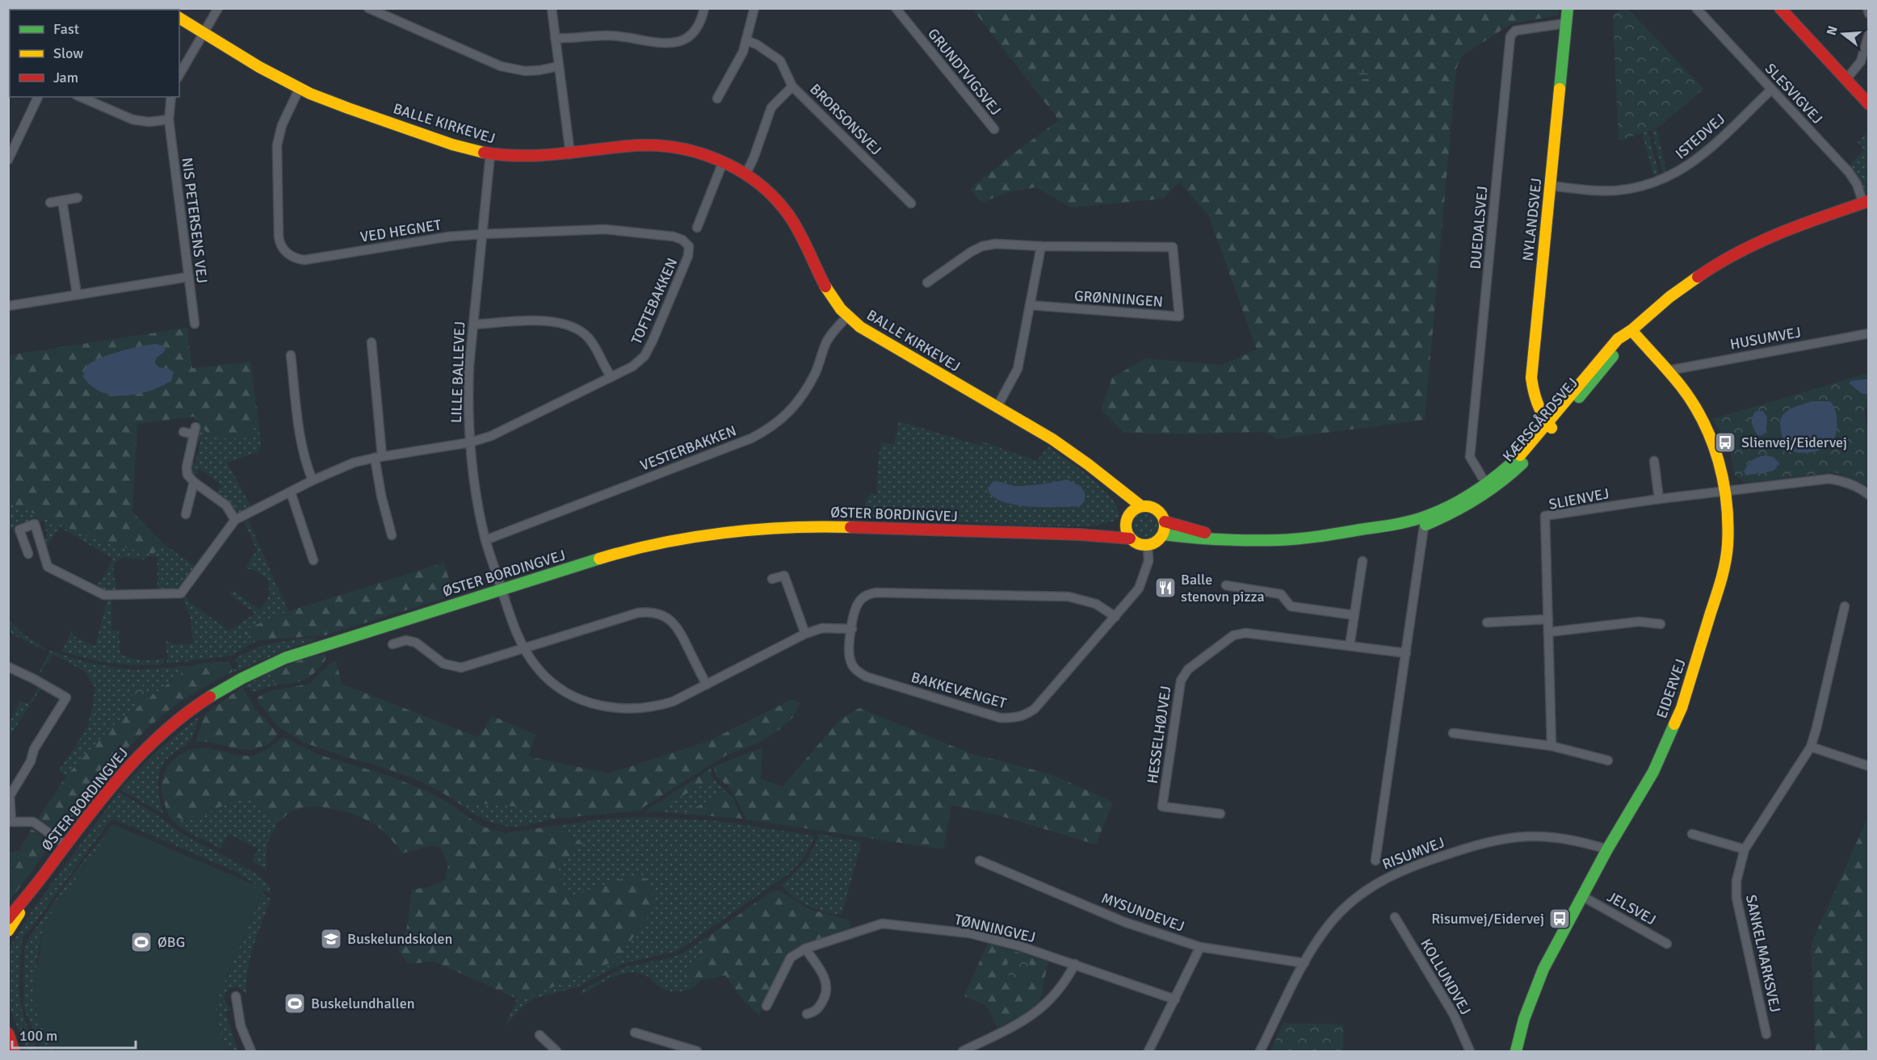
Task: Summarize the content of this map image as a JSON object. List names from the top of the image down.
{
  "streets": {
    "street": [
      "GRUNDTVIGSVEJ",
      "SLESVIGVEJ",
      "BRORSONSVEJ",
      "BALLE KIRKEVEJ",
      "ISTEDVEJ",
      "NYLANDSVEJ",
      "NIS PETERSENS VEJ",
      "DUEDALSVEJ",
      "VED HEGNET",
      "GRØNNINGEN",
      "TOFTEBAKKEN",
      "HUSUMVEJ",
      "LILLE BALLEVEJ",
      "KÆRSGÅRDSVEJ",
      "VESTERBAKKEN",
      "SLIENVEJ",
      "ØSTER BORDINGVEJ",
      "EIDERVEJ",
      "BAKKEVÆNGET",
      "HESSELHØJVEJ",
      "RISUMVEJ",
      "JELSVEJ",
      "MYSUNDEVEJ",
      "TØNNINGVEJ",
      "SANKELMARKSVEJ",
      "KOLLUNDVEJ"
    ]
  },
  "crossings": [
    ["SLESVIGVEJ", "ISTEDVEJ"],
    ["SLESVIGVEJ", "KÆRSGÅRDSVEJ"],
    ["BRORSONSVEJ", "BALLE KIRKEVEJ"],
    ["BALLE KIRKEVEJ", "VED HEGNET"],
    ["BALLE KIRKEVEJ", "LILLE BALLEVEJ"],
    ["BALLE KIRKEVEJ", "KÆRSGÅRDSVEJ"],
    ["BALLE KIRKEVEJ", "VESTERBAKKEN"],
    ["BALLE KIRKEVEJ", "ØSTER BORDINGVEJ"],
    ["BALLE KIRKEVEJ", "BAKKEVÆNGET"],
    ["ISTEDVEJ", "NYLANDSVEJ"],
    ["NYLANDSVEJ", "DUEDALSVEJ"],
    ["NYLANDSVEJ", "KÆRSGÅRDSVEJ"],
    ["VED HEGNET", "TOFTEBAKKEN"],
    ["VED HEGNET", "LILLE BALLEVEJ"],
    ["TOFTEBAKKEN", "LILLE BALLEVEJ"],
    ["HUSUMVEJ", "EIDERVEJ"],
    ["LILLE BALLEVEJ", "VESTERBAKKEN"],
    ["LILLE BALLEVEJ", "ØSTER BORDINGVEJ"],
    ["KÆRSGÅRDSVEJ", "ØSTER BORDINGVEJ"],
    ["KÆRSGÅRDSVEJ", "EIDERVEJ"],
    ["KÆRSGÅRDSVEJ", "BAKKEVÆNGET"],
    ["SLIENVEJ", "EIDERVEJ"],
    ["ØSTER BORDINGVEJ", "BAKKEVÆNGET"],
    ["EIDERVEJ", "RISUMVEJ"],
    ["EIDERVEJ", "JELSVEJ"],
    ["RISUMVEJ", "MYSUNDEVEJ"]
  ],
  "places": {
    "bus stop": ["Slienvej/Eidervej", "Risumvej/Eidervej"],
    "restaurant": ["Balle stenovn pizza"],
    "school or university": ["Buskelundskolen"],
    "sports": ["ØBG", "Buskelundhallen"]
  },
  "legend": ["Fast", "Slow", "Jam"],
  "scale_bar": "100 m",
  "north": "left"
}
